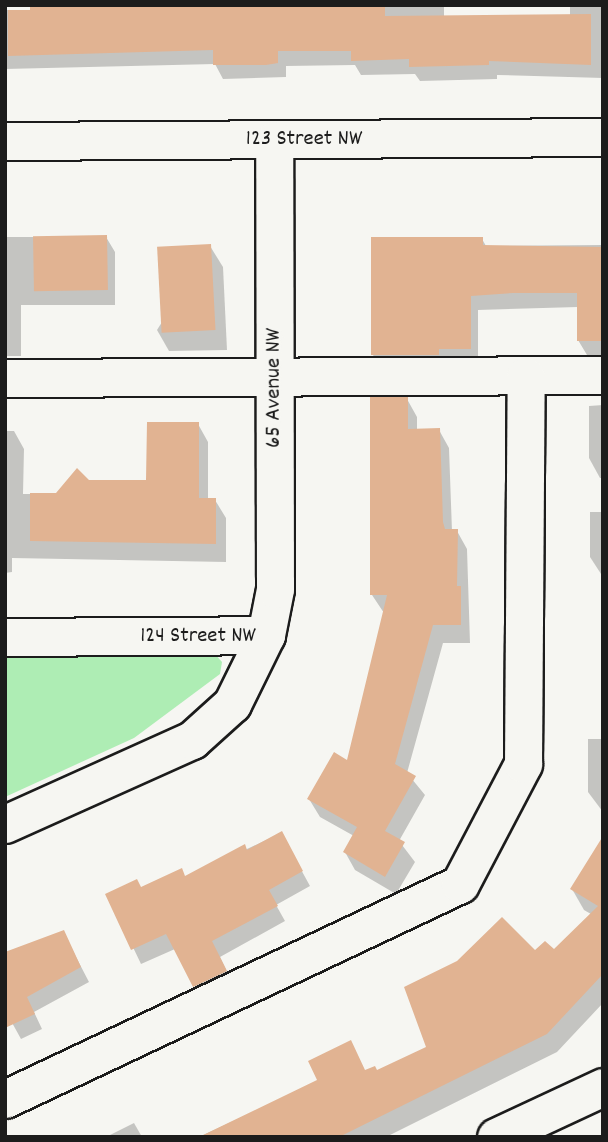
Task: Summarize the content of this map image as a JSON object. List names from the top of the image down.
{
  "streets": {
    "street": ["123 Street NW", "65 Avenue NW", "124 Street NW"]
  },
  "crossings": [
    ["123 Street NW", "65 Avenue NW"],
    ["65 Avenue NW", "124 Street NW"]
  ]
}
